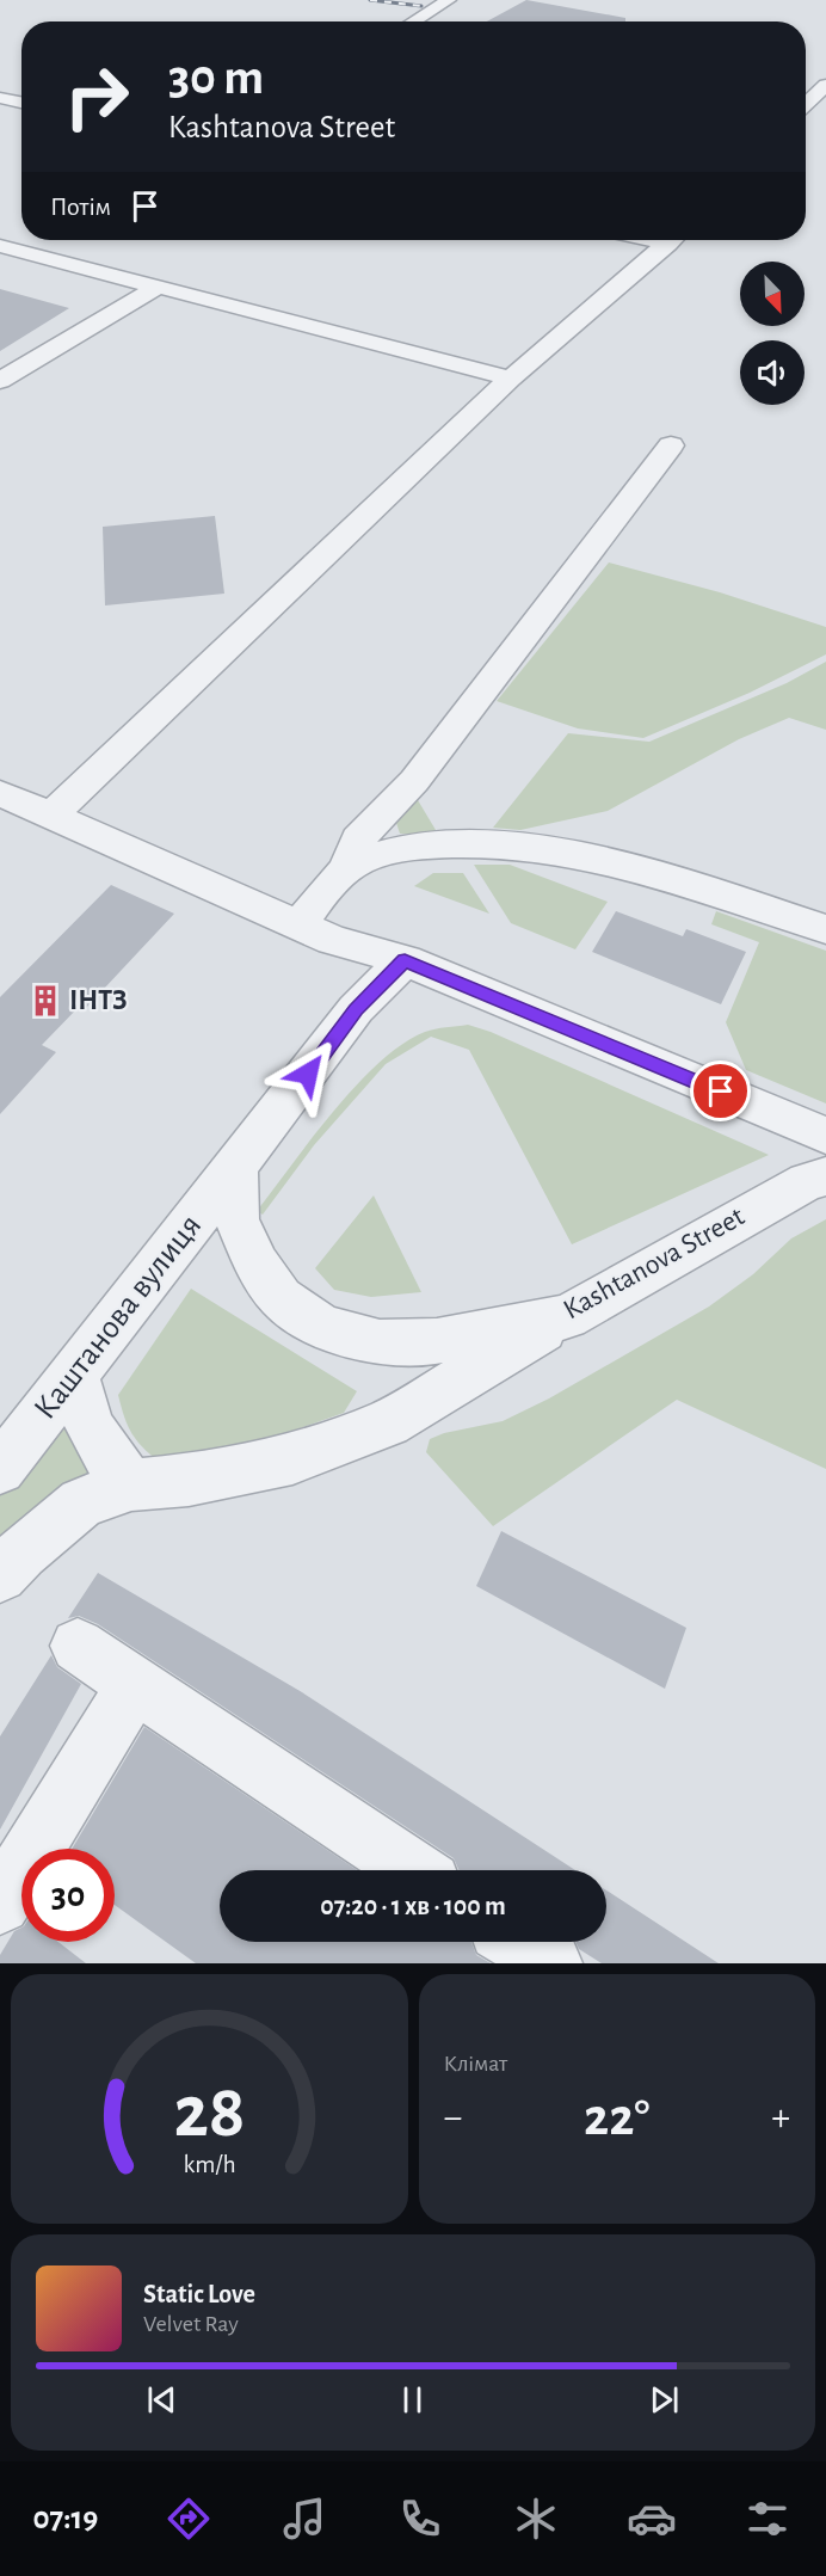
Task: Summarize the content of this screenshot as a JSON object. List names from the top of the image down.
{
  "streets": {
    "street": ["Kashtanova Street", "Каштанова вулиця"]
  },
  "crossings": [
    ["Kashtanova Street", "Каштанова вулиця"]
  ],
  "places": {
    "building": ["ІНТЗ"]
  },
  "north": "bottom right",
  "page": {
    "turn": ["30 m", "Kashtanova Street"],
    "then": "Потім",
    "limit": "30",
    "trip": "07:20 · 1 хв · 100 m",
    "tile": "Клімат",
    "heat": ["−", "22°", "+"],
    "song": ["Static Love", "Velvet Ray"],
    "tabs": "07:19",
    "gauge": ["28", "km/h"]
  }
}
